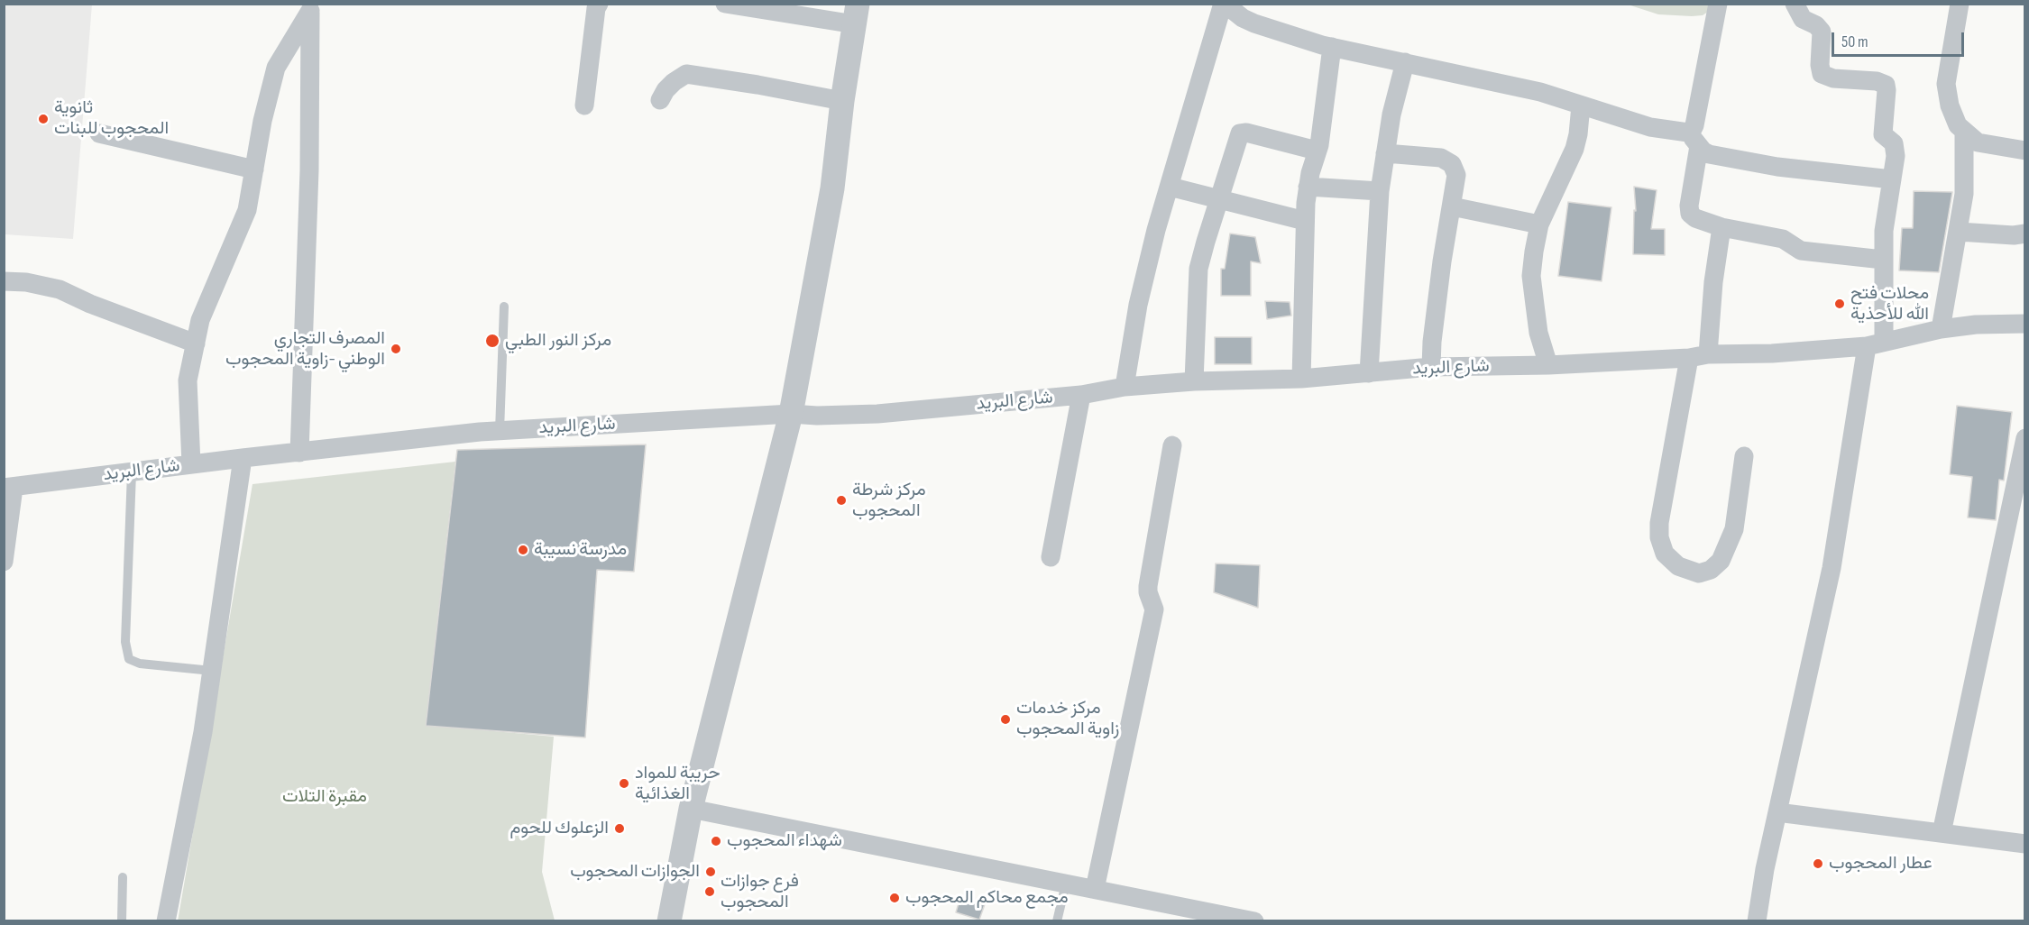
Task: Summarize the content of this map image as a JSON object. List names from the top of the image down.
{
  "streets": {
    "street": ["شارع البريد"]
  },
  "parks": ["مقبرة التلات"],
  "places": [
    "ثانوية المحجوب للبنات",
    "محلات فتح الله للأحذية",
    "مركز النور الطبي",
    "المصرف التجاري الوطني -زاوية المحجوب",
    "مركز شرطة المحجوب",
    "مدرسة نسيبة",
    "مركز خدمات زاوية المحجوب",
    "حريبة للمواد الغذائية",
    "الزعلوك للحوم",
    "شهداء المحجوب",
    "عطار المحجوب",
    "الجوازات المحجوب",
    "فرع جوازات المحجوب",
    "مجمع محاكم المحجوب"
  ],
  "scale_bar": "50 m"
}
